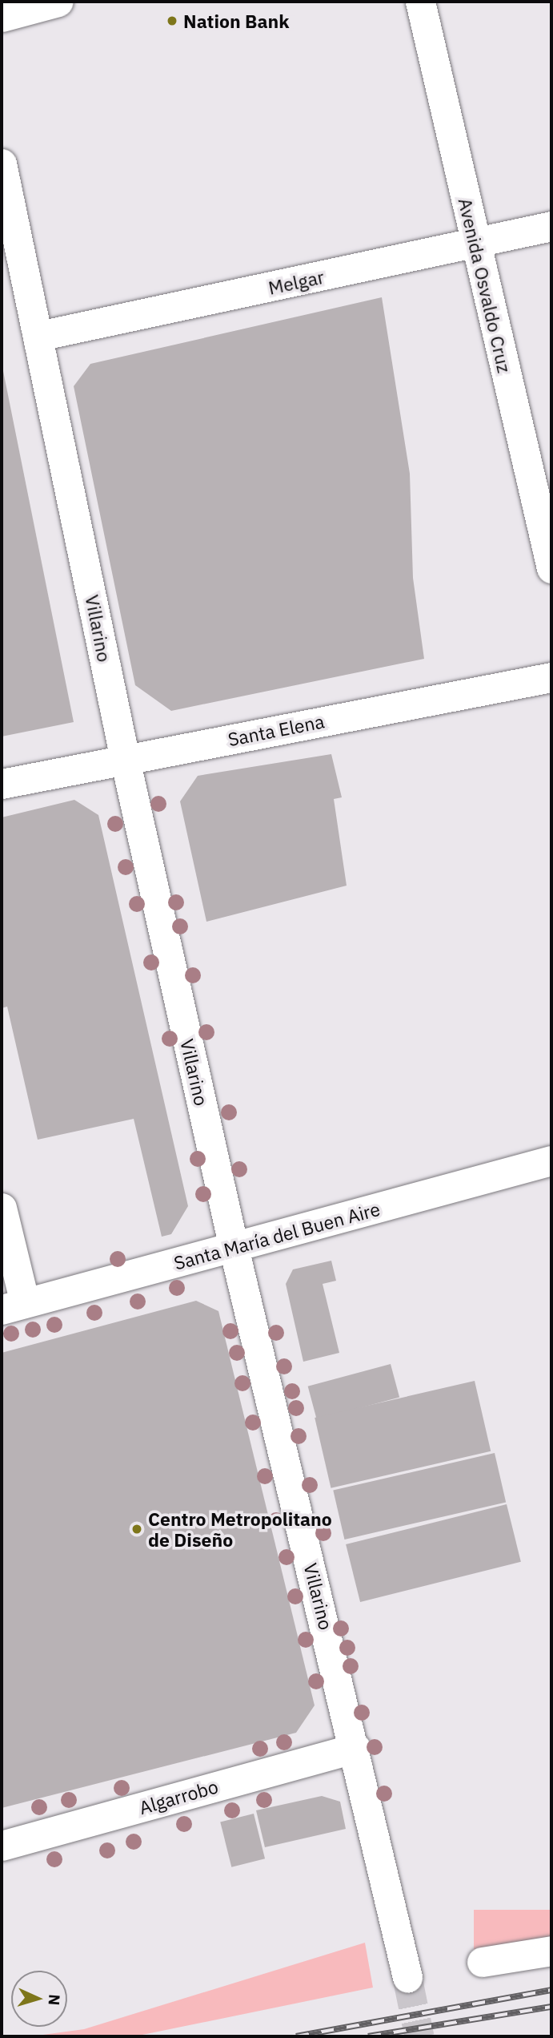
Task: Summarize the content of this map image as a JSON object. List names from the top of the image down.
{
  "streets": {
    "street": [
      "Melgar",
      "Avenida Osvaldo Cruz",
      "Villarino",
      "Santa Elena",
      "Santa María del Buen Aire",
      "Algarrobo"
    ]
  },
  "crossings": [
    ["Melgar", "Avenida Osvaldo Cruz"],
    ["Melgar", "Villarino"],
    ["Villarino", "Santa Elena"],
    ["Villarino", "Santa María del Buen Aire"],
    ["Villarino", "Algarrobo"]
  ],
  "places": ["Nation Bank", "Centro Metropolitano de Diseño"],
  "north": "right"
}
